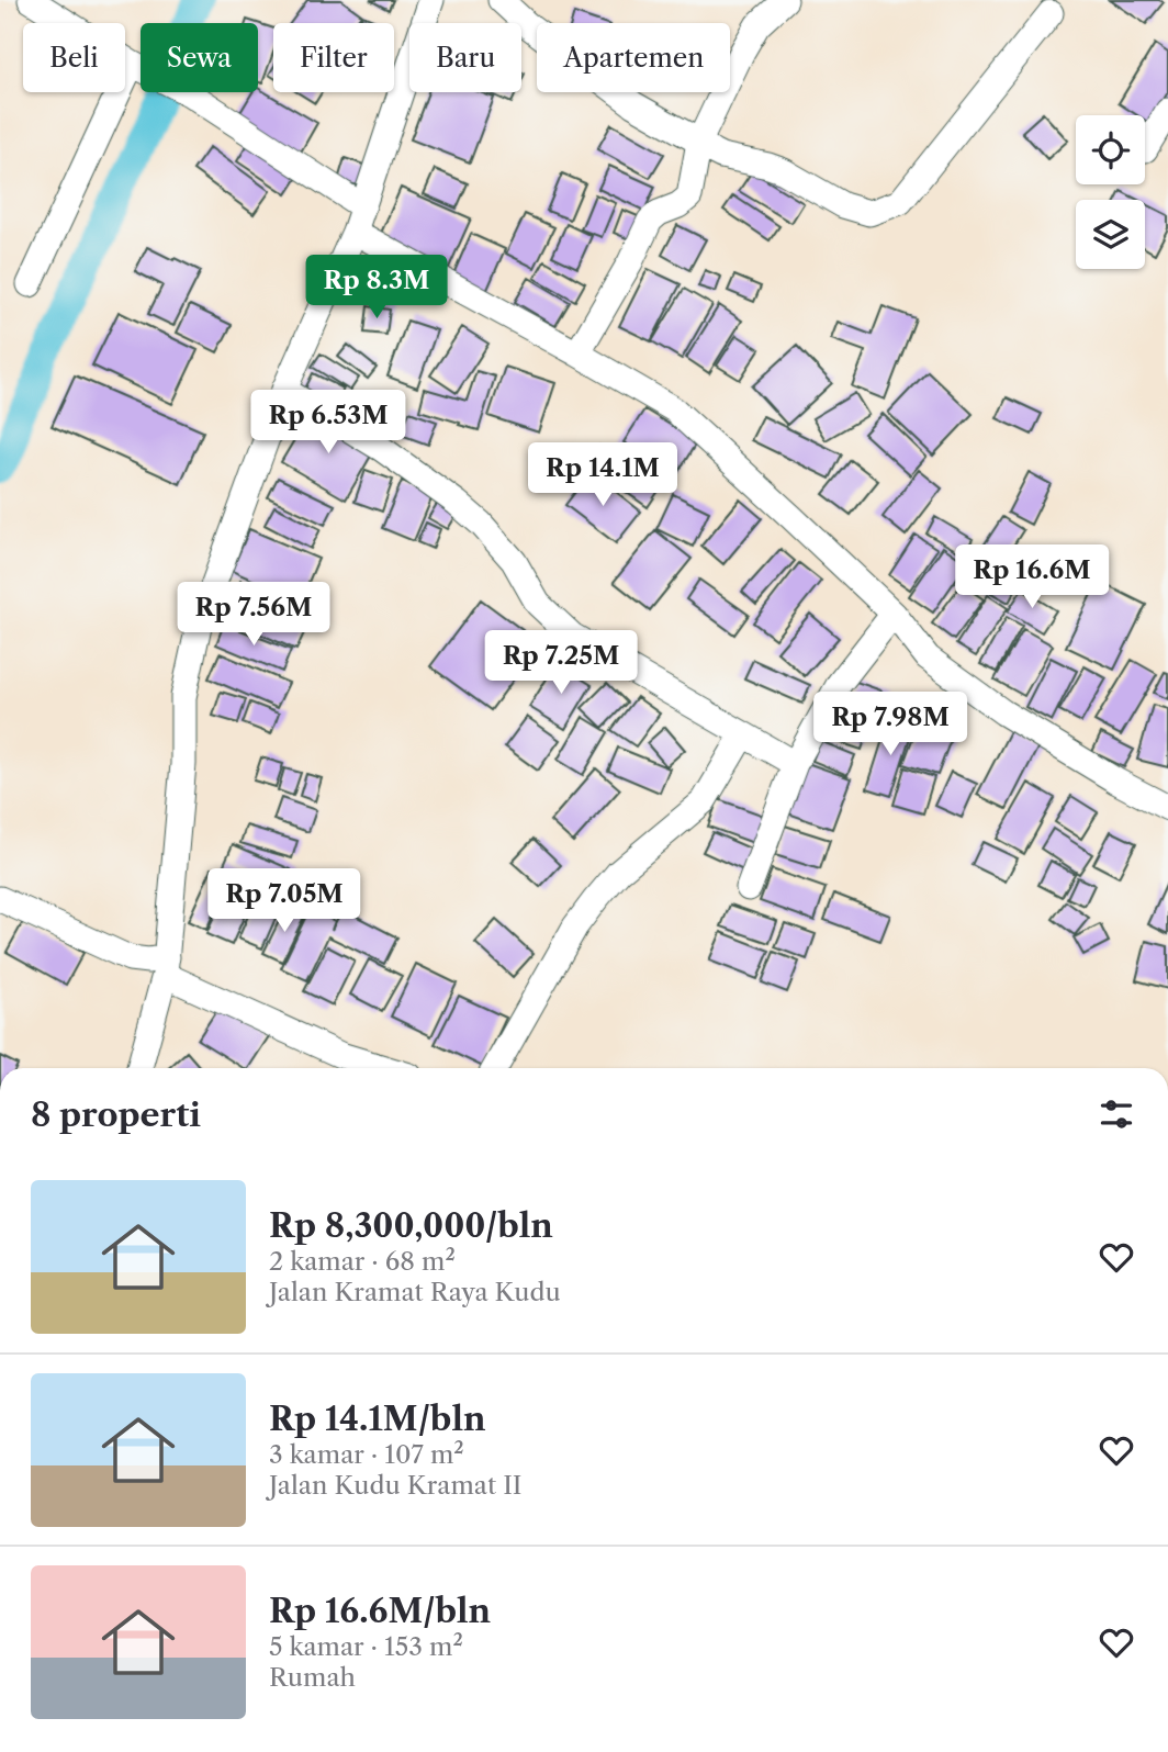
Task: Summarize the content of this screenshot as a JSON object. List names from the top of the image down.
{
  "page": {
    "chip": [
      "Beli",
      "Sewa",
      "Filter",
      "Baru",
      "Apartemen"
    ],
    "price": [
      "Rp 8.3M",
      "Rp 6.53M",
      "Rp 14.1M",
      "Rp 16.6M",
      "Rp 7.56M",
      "Rp 7.25M",
      "Rp 7.98M",
      "Rp 7.05M"
    ],
    "heading": "8 properti",
    "list": [
      {
        "name": "Rp 8,300,000/bln",
        "note": "2 kamar · 68 m² · Jalan Kramat Raya Kudu"
      },
      {
        "name": "Rp 14.1M/bln",
        "note": "3 kamar · 107 m² · Jalan Kudu Kramat II"
      },
      {
        "name": "Rp 16.6M/bln",
        "note": "5 kamar · 153 m² · Rumah"
      }
    ]
  }
}
